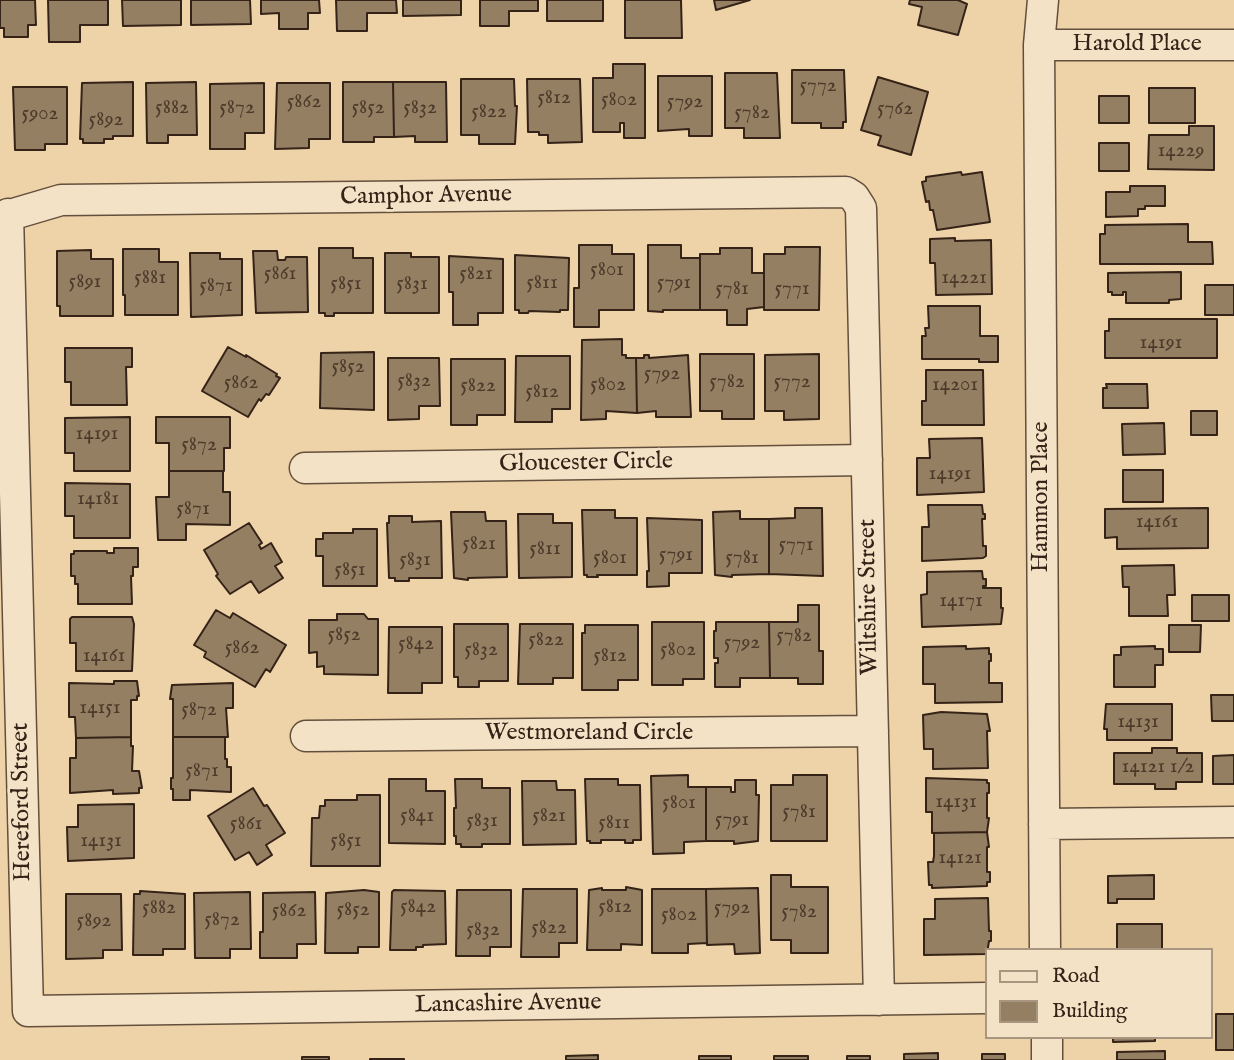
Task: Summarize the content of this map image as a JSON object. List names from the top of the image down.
{
  "streets": {
    "street": [
      "Harold Place",
      "Camphor Avenue",
      "Gloucester Circle",
      "Hammon Place",
      "Wiltshire Street",
      "Westmoreland Circle",
      "Hereford Street",
      "Lancashire Avenue"
    ]
  },
  "crossings": [
    ["Harold Place", "Hammon Place"],
    ["Camphor Avenue", "Wiltshire Street"],
    ["Camphor Avenue", "Hereford Street"],
    ["Gloucester Circle", "Wiltshire Street"],
    ["Wiltshire Street", "Westmoreland Circle"],
    ["Wiltshire Street", "Lancashire Avenue"],
    ["Hereford Street", "Lancashire Avenue"]
  ],
  "house_numbers": [
    "5772",
    "5812",
    "5802",
    "5862",
    "5792",
    "5882",
    "5872",
    "5852",
    "5832",
    "5762",
    "5822",
    "5782",
    "5902",
    "5892",
    "14229",
    "5801",
    "5861",
    "5821",
    "5881",
    "14221",
    "5891",
    "5811",
    "5791",
    "5851",
    "5831",
    "5871",
    "5781",
    "5771",
    "14191",
    "5852",
    "5792",
    "5832",
    "5782",
    "5772",
    "5862",
    "5802",
    "14201",
    "5822",
    "5812",
    "14191",
    "5872",
    "14191",
    "14181",
    "5871",
    "14161",
    "5821",
    "5771",
    "5811",
    "5791",
    "5801",
    "5781",
    "5831",
    "5851",
    "14171",
    "5852",
    "5782",
    "5822",
    "5792",
    "5842",
    "5862",
    "5832",
    "5802",
    "14161",
    "5812",
    "14151",
    "5872",
    "14131",
    "14121 1/2",
    "5871",
    "14131",
    "5801",
    "5781",
    "5841",
    "5821",
    "5791",
    "5831",
    "5811",
    "5861",
    "14131",
    "5851",
    "14121",
    "5842",
    "5812",
    "5882",
    "5792",
    "5852",
    "5862",
    "5782",
    "5802",
    "5872",
    "5892",
    "5822",
    "5832"
  ],
  "legend": ["Road", "Building"]
}
